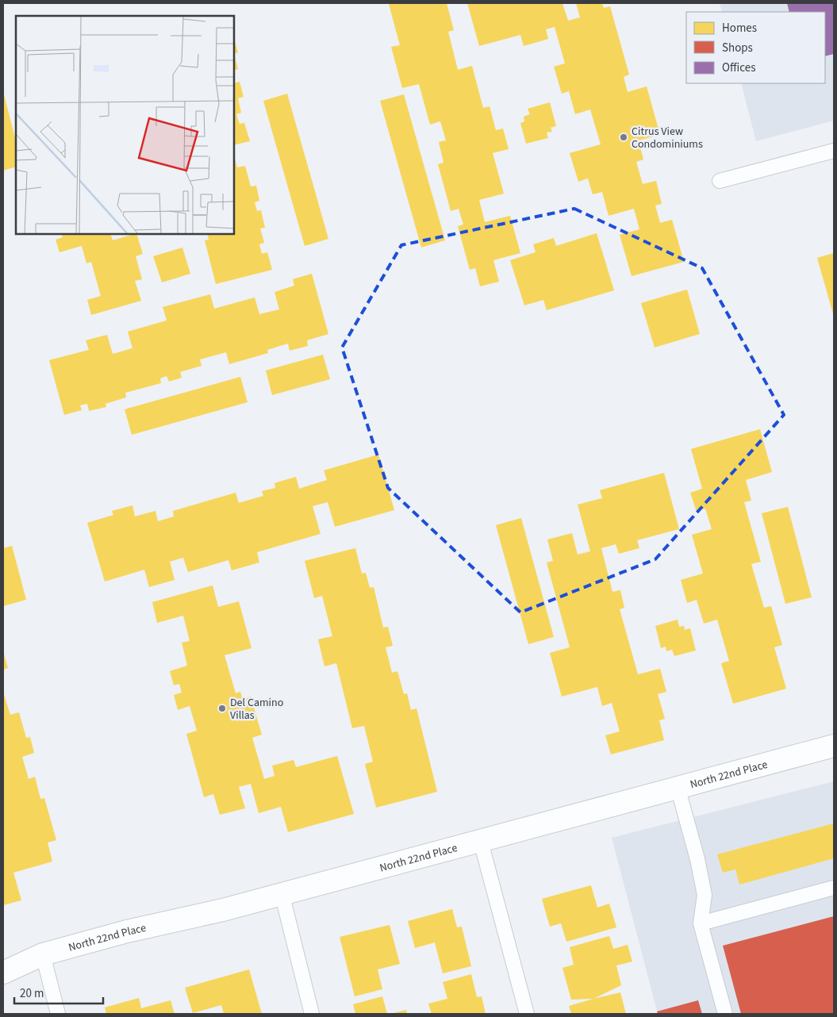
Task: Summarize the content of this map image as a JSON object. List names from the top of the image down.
{
  "streets": {
    "street": ["North 22nd Place"]
  },
  "places": ["Citrus View Condominiums", "Del Camino Villas"],
  "legend": ["Homes", "Shops", "Offices"],
  "scale_bar": "20 m"
}
